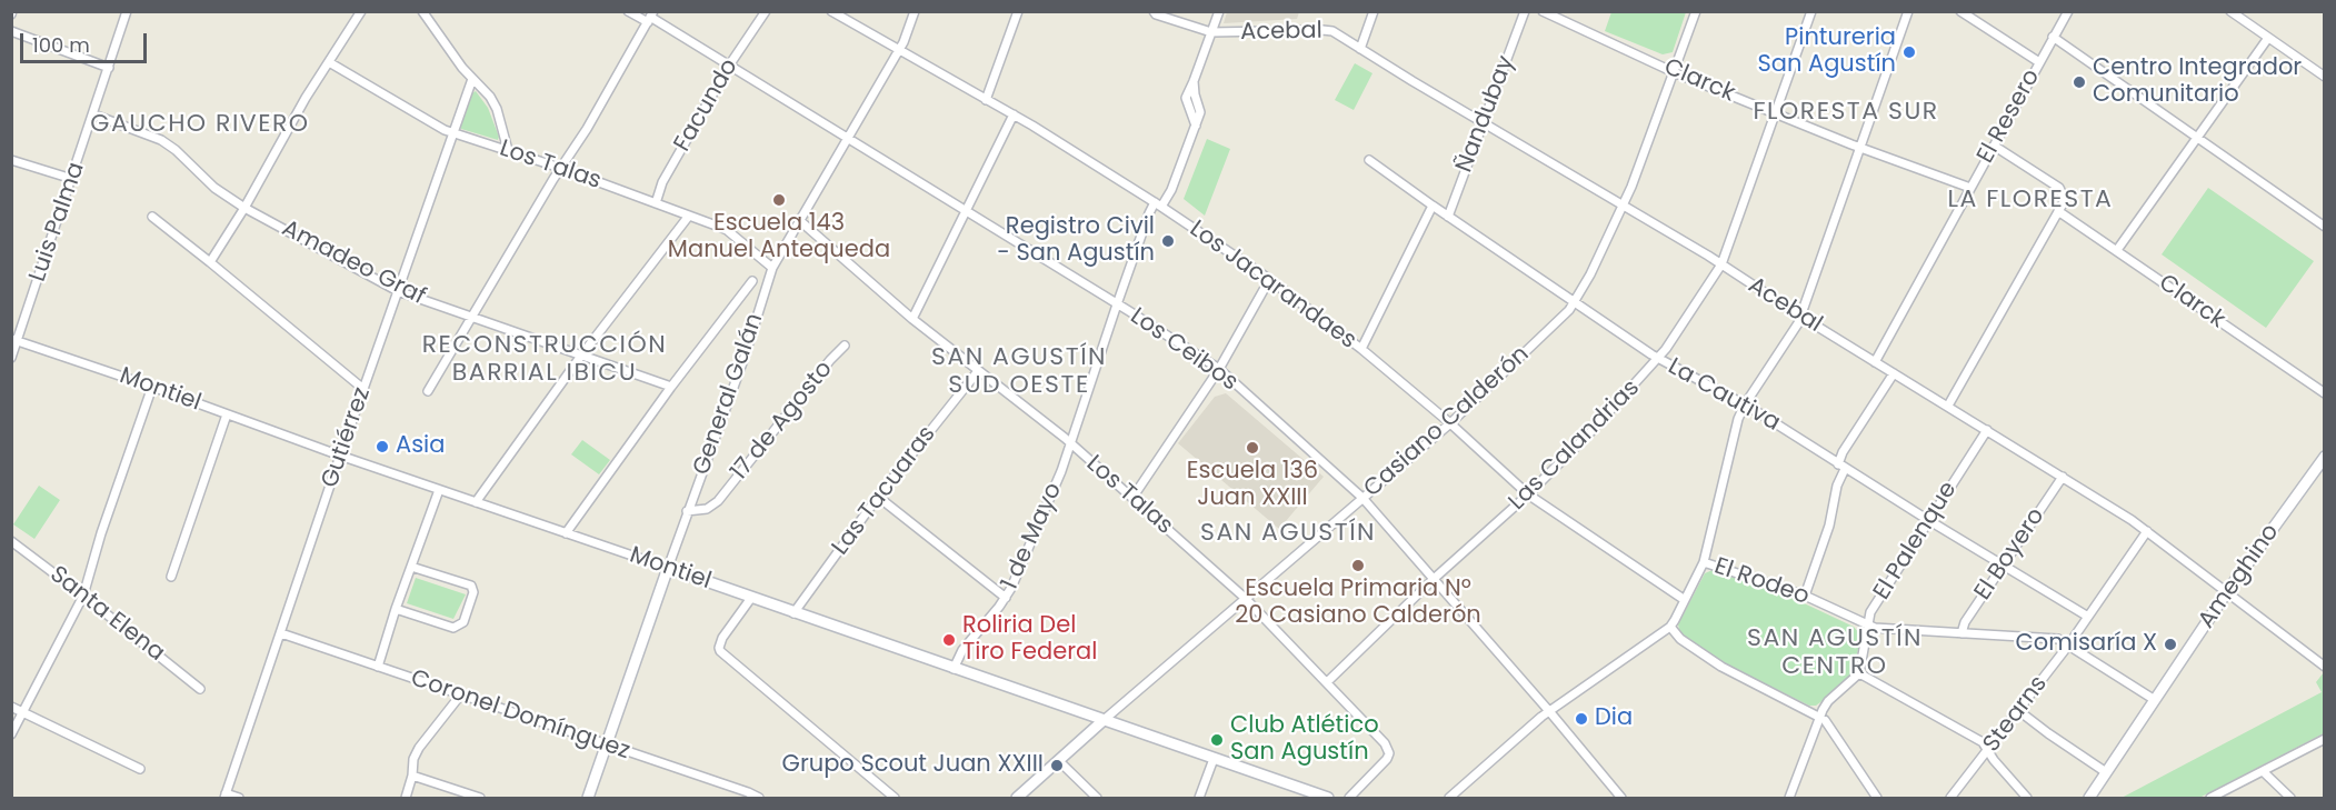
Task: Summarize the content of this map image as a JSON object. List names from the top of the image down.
{
  "streets": {
    "street": [
      "Acebal",
      "Clarck",
      "Facundo",
      "Ñandubay",
      "El Resero",
      "Los Talas",
      "Luis Palma",
      "Amadeo Graf",
      "Los Jacarandaes",
      "Los Ceibos",
      "Montiel",
      "General Galán",
      "La Cautiva",
      "17 de Agosto",
      "Casiano Calderón",
      "Gutiérrez",
      "Las Calandrias",
      "Las Tacuaras",
      "1 de Mayo",
      "El Palenque",
      "El Boyero",
      "Ameghino",
      "El Rodeo",
      "Santa Elena",
      "Stearns",
      "Coronel Domínguez"
    ]
  },
  "crossings": [
    ["Acebal", "Ñandubay"],
    ["Acebal", "El Resero"],
    ["Acebal", "Casiano Calderón"],
    ["Acebal", "Las Calandrias"],
    ["Acebal", "1 de Mayo"],
    ["Acebal", "El Palenque"],
    ["Acebal", "El Boyero"],
    ["Acebal", "Ameghino"],
    ["Acebal", "Stearns"],
    ["Clarck", "El Resero"],
    ["Clarck", "Casiano Calderón"],
    ["Clarck", "Las Calandrias"],
    ["Facundo", "Los Talas"],
    ["Facundo", "Los Ceibos"],
    ["Ñandubay", "La Cautiva"],
    ["Los Talas", "General Galán"],
    ["Los Talas", "Casiano Calderón"],
    ["Los Talas", "Gutiérrez"],
    ["Los Talas", "Las Calandrias"],
    ["Los Talas", "Las Tacuaras"],
    ["Los Talas", "1 de Mayo"],
    ["Luis Palma", "Amadeo Graf"],
    ["Luis Palma", "Montiel"],
    ["Amadeo Graf", "Gutiérrez"],
    ["Los Jacarandaes", "General Galán"],
    ["Los Jacarandaes", "Casiano Calderón"],
    ["Los Jacarandaes", "Las Calandrias"],
    ["Los Jacarandaes", "1 de Mayo"],
    ["Los Ceibos", "General Galán"],
    ["Los Ceibos", "Casiano Calderón"],
    ["Los Ceibos", "Las Calandrias"],
    ["Los Ceibos", "1 de Mayo"],
    ["Montiel", "General Galán"],
    ["Montiel", "Casiano Calderón"],
    ["Montiel", "Gutiérrez"],
    ["Montiel", "Las Tacuaras"],
    ["Montiel", "1 de Mayo"],
    ["General Galán", "17 de Agosto"],
    ["General Galán", "Coronel Domínguez"],
    ["La Cautiva", "Casiano Calderón"],
    ["La Cautiva", "Las Calandrias"],
    ["La Cautiva", "El Palenque"],
    ["La Cautiva", "El Boyero"],
    ["La Cautiva", "Stearns"],
    ["Gutiérrez", "Coronel Domínguez"],
    ["El Palenque", "El Rodeo"],
    ["El Boyero", "El Rodeo"],
    ["Ameghino", "El Rodeo"],
    ["El Rodeo", "Stearns"]
  ],
  "districts": [
    "FLORESTA SUR",
    "GAUCHO RIVERO",
    "LA FLORESTA",
    "RECONSTRUCCIÓN BARRIAL IBICU",
    "SAN AGUSTÍN SUD OESTE",
    "SAN AGUSTÍN",
    "SAN AGUSTÍN CENTRO"
  ],
  "places": [
    "Pintureria San Agustín",
    "Centro Integrador Comunitario",
    "Escuela 143 Manuel Antequeda",
    "Registro Civil - San Agustín",
    "Asia",
    "Escuela 136 Juan XXIII",
    "Escuela Primaria Nº 20 Casiano Calderón",
    "Roliria Del Tiro Federal",
    "Comisaría X",
    "Dia",
    "Club Atlético San Agustín",
    "Grupo Scout Juan XXIII"
  ],
  "scale_bar": "100 m"
}
